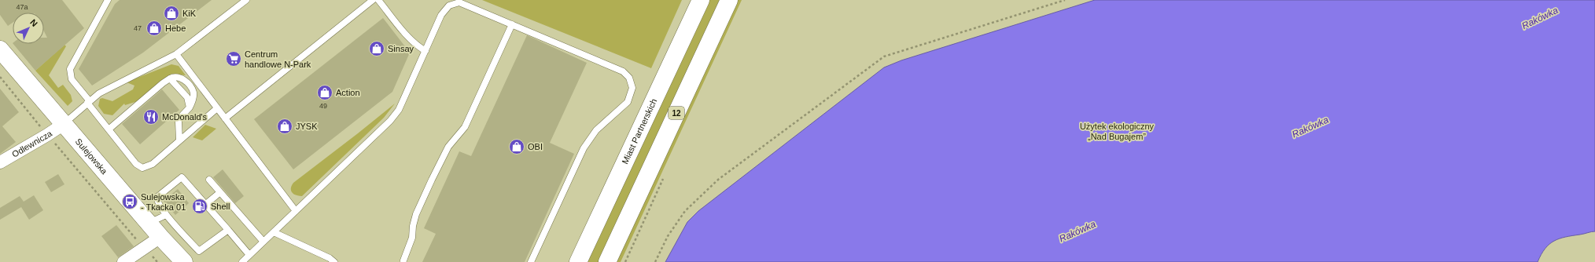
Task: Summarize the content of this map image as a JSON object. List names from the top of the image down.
{
  "streets": {
    "main road": ["12", "Miast Partnerskich", "Sulejowska"],
    "street": ["Odlewnicza"]
  },
  "crossings": [
    ["Odlewnicza", "Sulejowska"]
  ],
  "water": ["Rakówka"],
  "parks": ["Użytek ekologiczny „Nad Bugajem”"],
  "places": {
    "shop": [
      "KiK",
      "Hebe",
      "Sinsay",
      "Action",
      "JYSK",
      "OBI"
    ],
    "supermarket": ["Centrum handlowe N-Park"],
    "restaurant": ["McDonald's"],
    "bus stop": ["Sulejowska - Tkacka 01"],
    "fuel station": ["Shell"]
  },
  "house_numbers": ["47a", "47", "49"],
  "north": "top right"
}
